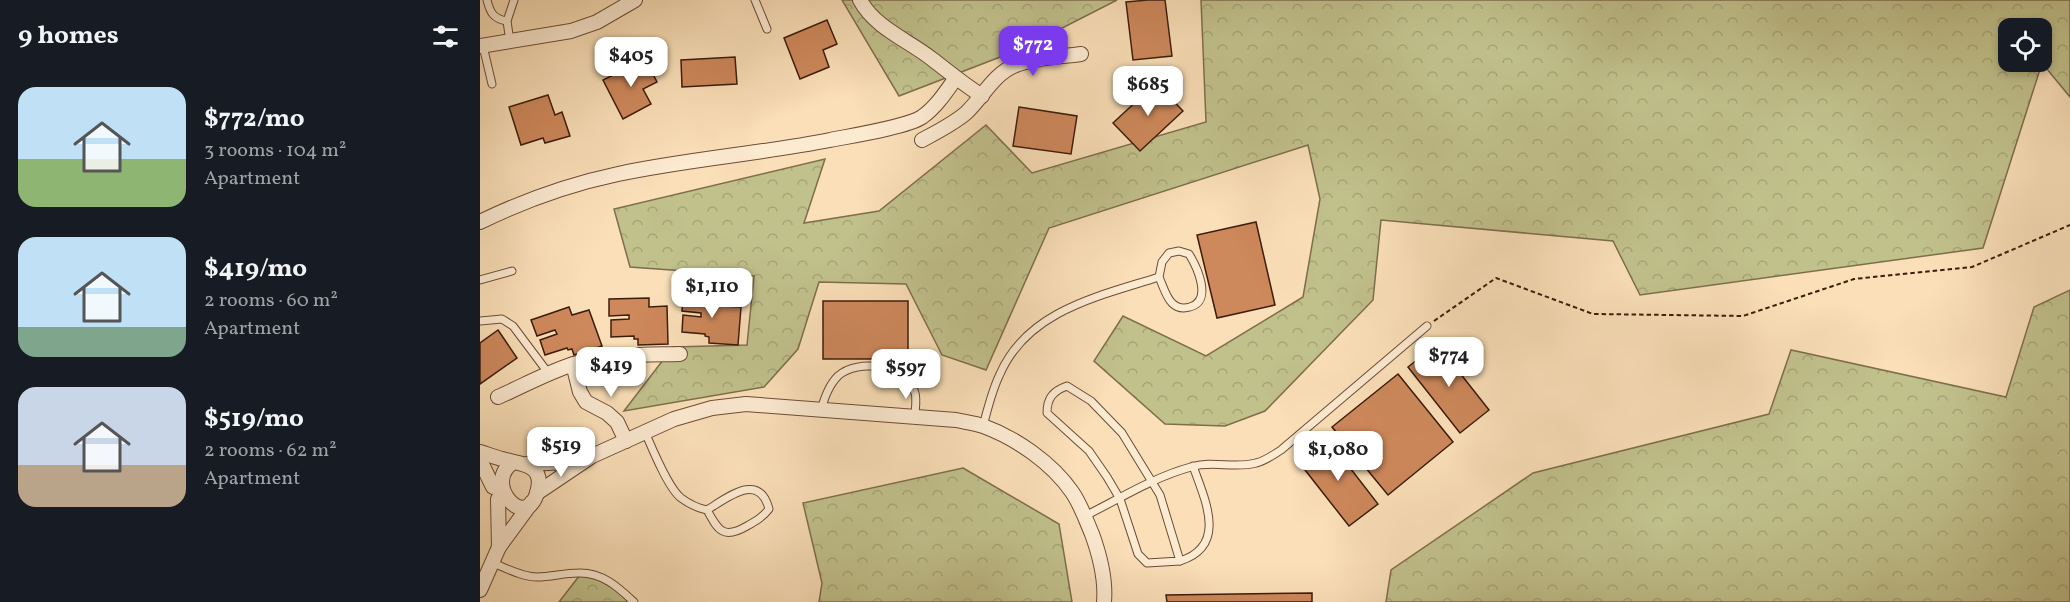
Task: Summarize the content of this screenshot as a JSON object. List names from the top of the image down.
{
  "page": {
    "heading": "9 homes",
    "price": [
      "$772",
      "$405",
      "$685",
      "$1,110",
      "$774",
      "$419",
      "$597",
      "$519",
      "$1,080"
    ],
    "list": [
      {
        "name": "$772/mo",
        "note": "3 rooms · 104 m² · Apartment"
      },
      {
        "name": "$419/mo",
        "note": "2 rooms · 60 m² · Apartment"
      },
      {
        "name": "$519/mo",
        "note": "2 rooms · 62 m² · Apartment"
      }
    ]
  }
}
